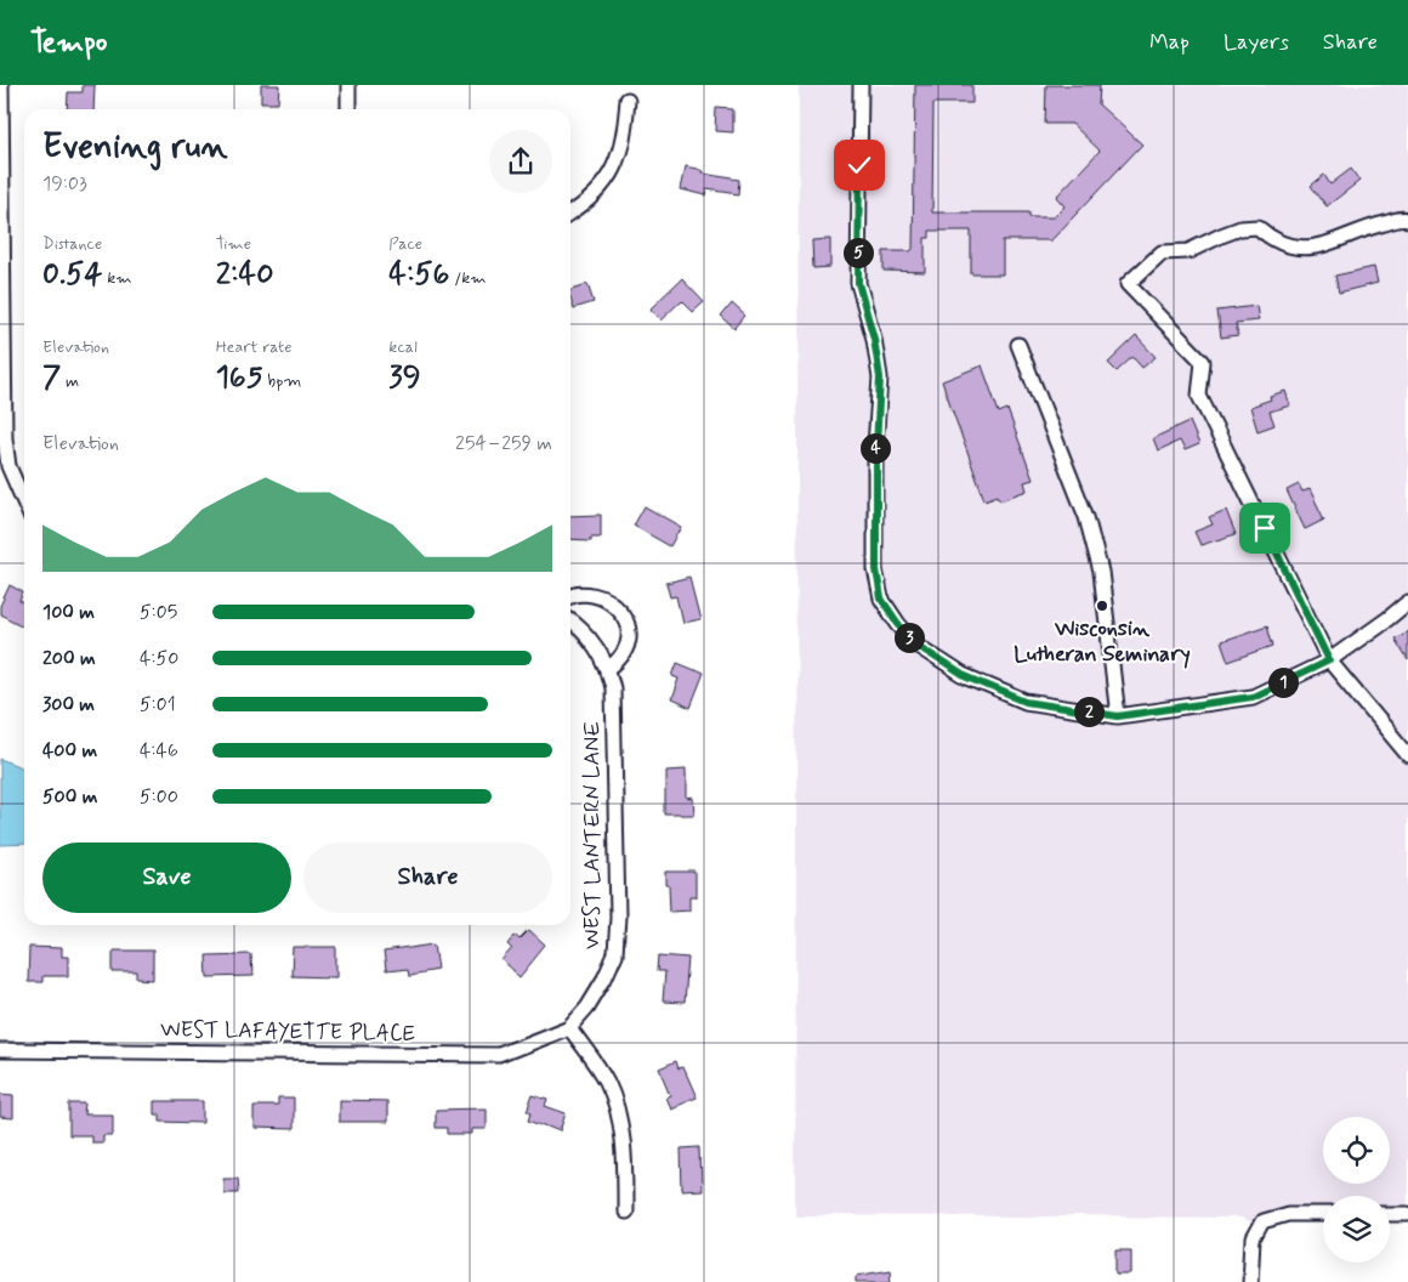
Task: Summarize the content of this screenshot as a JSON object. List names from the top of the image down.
{
  "streets": {
    "street": ["WEST LANTERN LANE", "WEST LAFAYETTE PLACE"]
  },
  "crossings": [
    ["WEST LANTERN LANE", "WEST LAFAYETTE PLACE"]
  ],
  "places": ["Wisconsin Lutheran Seminary"],
  "page": {
    "header": "Tempo",
    "nav": ["Map", "Layers", "Share"],
    "heading": ["Evening run", "19:03"],
    "stats": [
      ["Distance", "0.54 km"],
      ["Time", "2:40"],
      ["Pace", "4:56 /km"],
      ["Elevation", "7 m"],
      ["Heart rate", "165 bpm"],
      ["kcal", "39"]
    ],
    "pins": [
      "5",
      "4",
      "3",
      "1",
      "2"
    ],
    "chart": ["Elevation", "254–259 m"],
    "list": [
      {
        "name": "100 m",
        "note": "5:05"
      },
      {
        "name": "200 m",
        "note": "4:50"
      },
      {
        "name": "300 m",
        "note": "5:01"
      },
      {
        "name": "400 m",
        "note": "4:46"
      },
      {
        "name": "500 m",
        "note": "5:00"
      }
    ],
    "buttons": ["Save", "Share"]
  }
}
